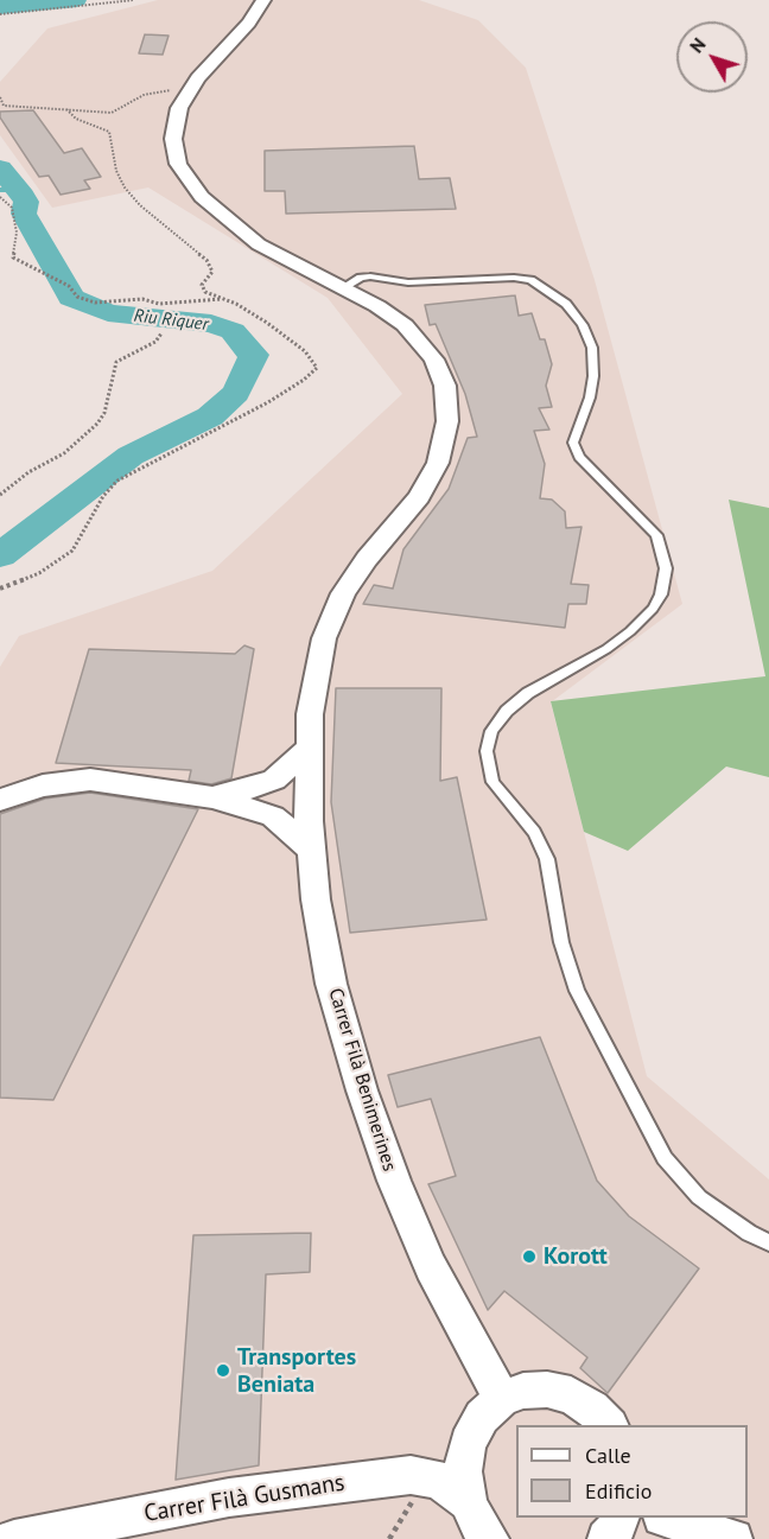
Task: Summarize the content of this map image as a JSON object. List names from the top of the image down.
{
  "streets": {
    "street": ["Carrer Filà Benimerines", "Carrer Filà Gusmans"]
  },
  "water": ["Riu Riquer"],
  "places": ["Korott", "Transportes Beniata"],
  "legend": ["Calle", "Edificio"],
  "north": "top left"
}
